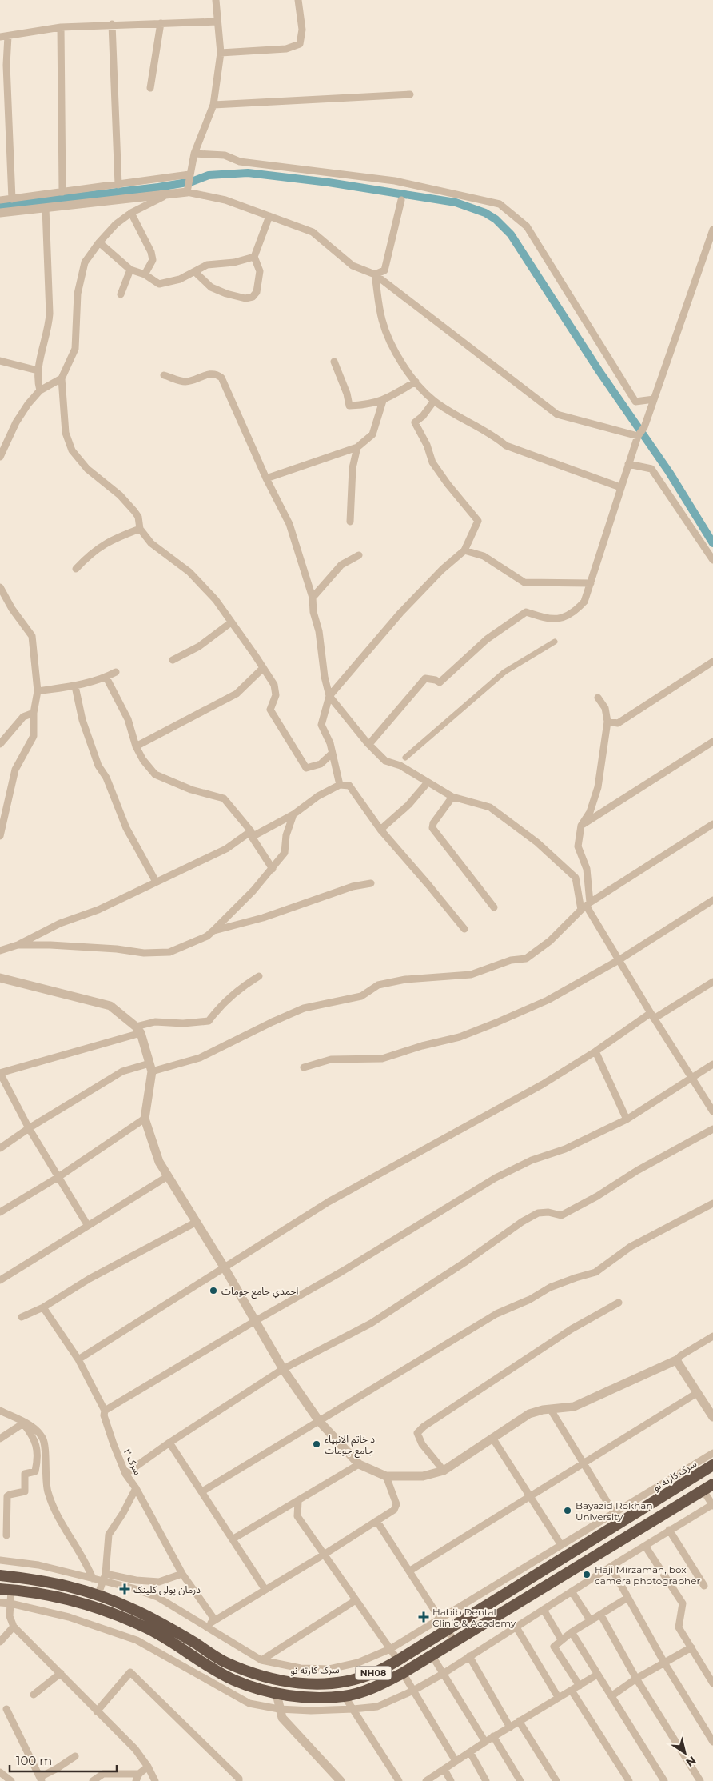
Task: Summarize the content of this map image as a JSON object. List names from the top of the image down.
{
  "streets": {
    "highway": ["سرک کارته نو", "NH08"],
    "street": ["سرک ۳"]
  },
  "places": {
    "other": [
      "احمدي جامع جومات",
      "د خاتم الانبیاء جامع جومات",
      "Bayazid Rokhan University",
      "Haji Mirzaman, box camera photographer"
    ],
    "health": ["درمان پولی کلینک", "Habib Dental Clinic & Academy"]
  },
  "scale_bar": "100 m",
  "north": "bottom right"
}
